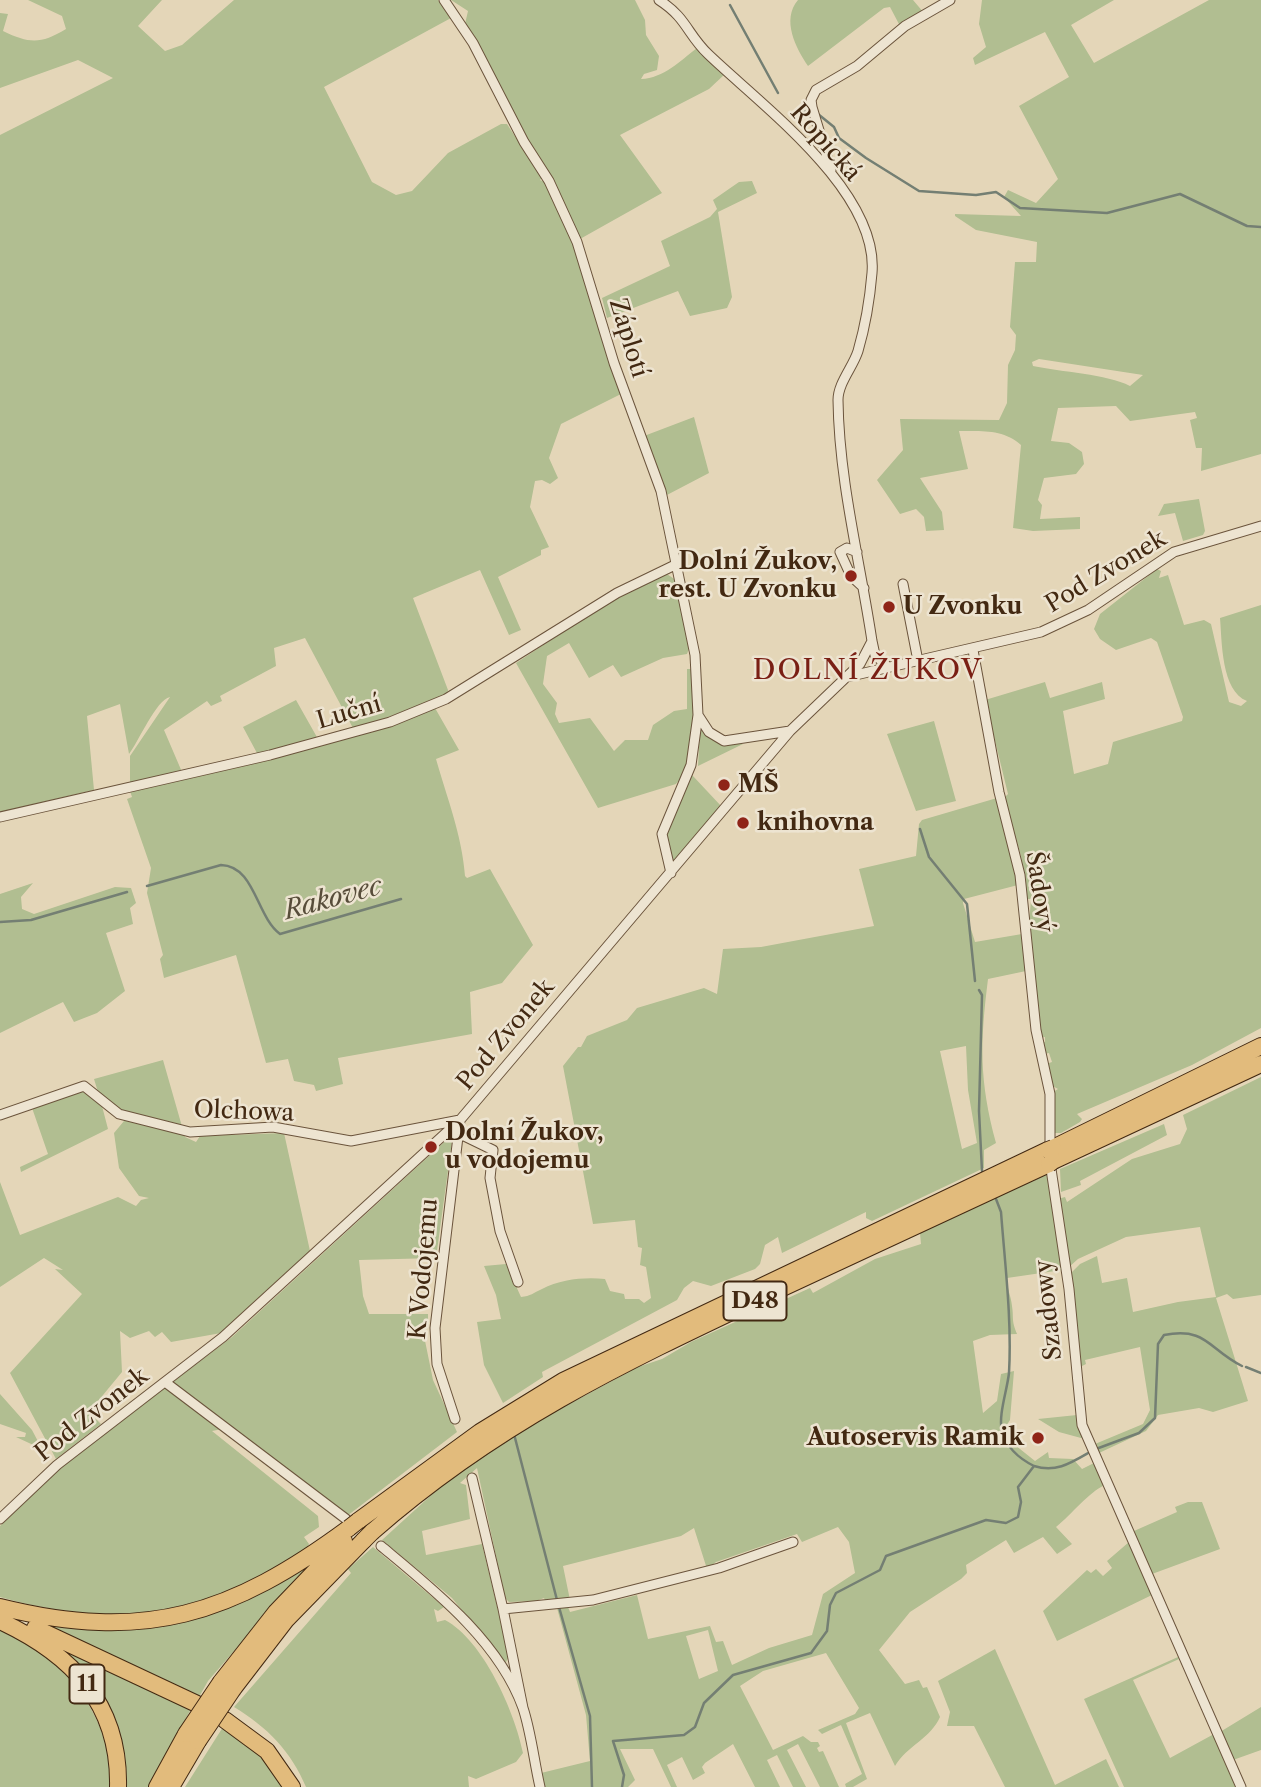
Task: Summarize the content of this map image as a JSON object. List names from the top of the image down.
{
  "streets": {
    "highway": ["D48", "11"],
    "street": [
      "Ropická",
      "Záplotí",
      "Pod Zvonek",
      "Luční",
      "Šadový",
      "Olchowa",
      "K Vodojemu",
      "Szadowy"
    ]
  },
  "crossings": [
    ["Ropická", "Pod Zvonek"],
    ["Záplotí", "Pod Zvonek"],
    ["Záplotí", "Luční"],
    ["Pod Zvonek", "Šadový"],
    ["Pod Zvonek", "Olchowa"],
    ["Pod Zvonek", "K Vodojemu"],
    ["Šadový", "D48"],
    ["Šadový", "Szadowy"],
    ["Olchowa", "K Vodojemu"],
    ["D48", "Szadowy"]
  ],
  "districts": ["DOLNÍ ŽUKOV"],
  "water": ["Rakovec"],
  "places": [
    "Dolní Žukov, rest. U Zvonku",
    "U Zvonku",
    "MŠ",
    "knihovna",
    "Dolní Žukov, u vodojemu",
    "Autoservis Ramik"
  ]
}
